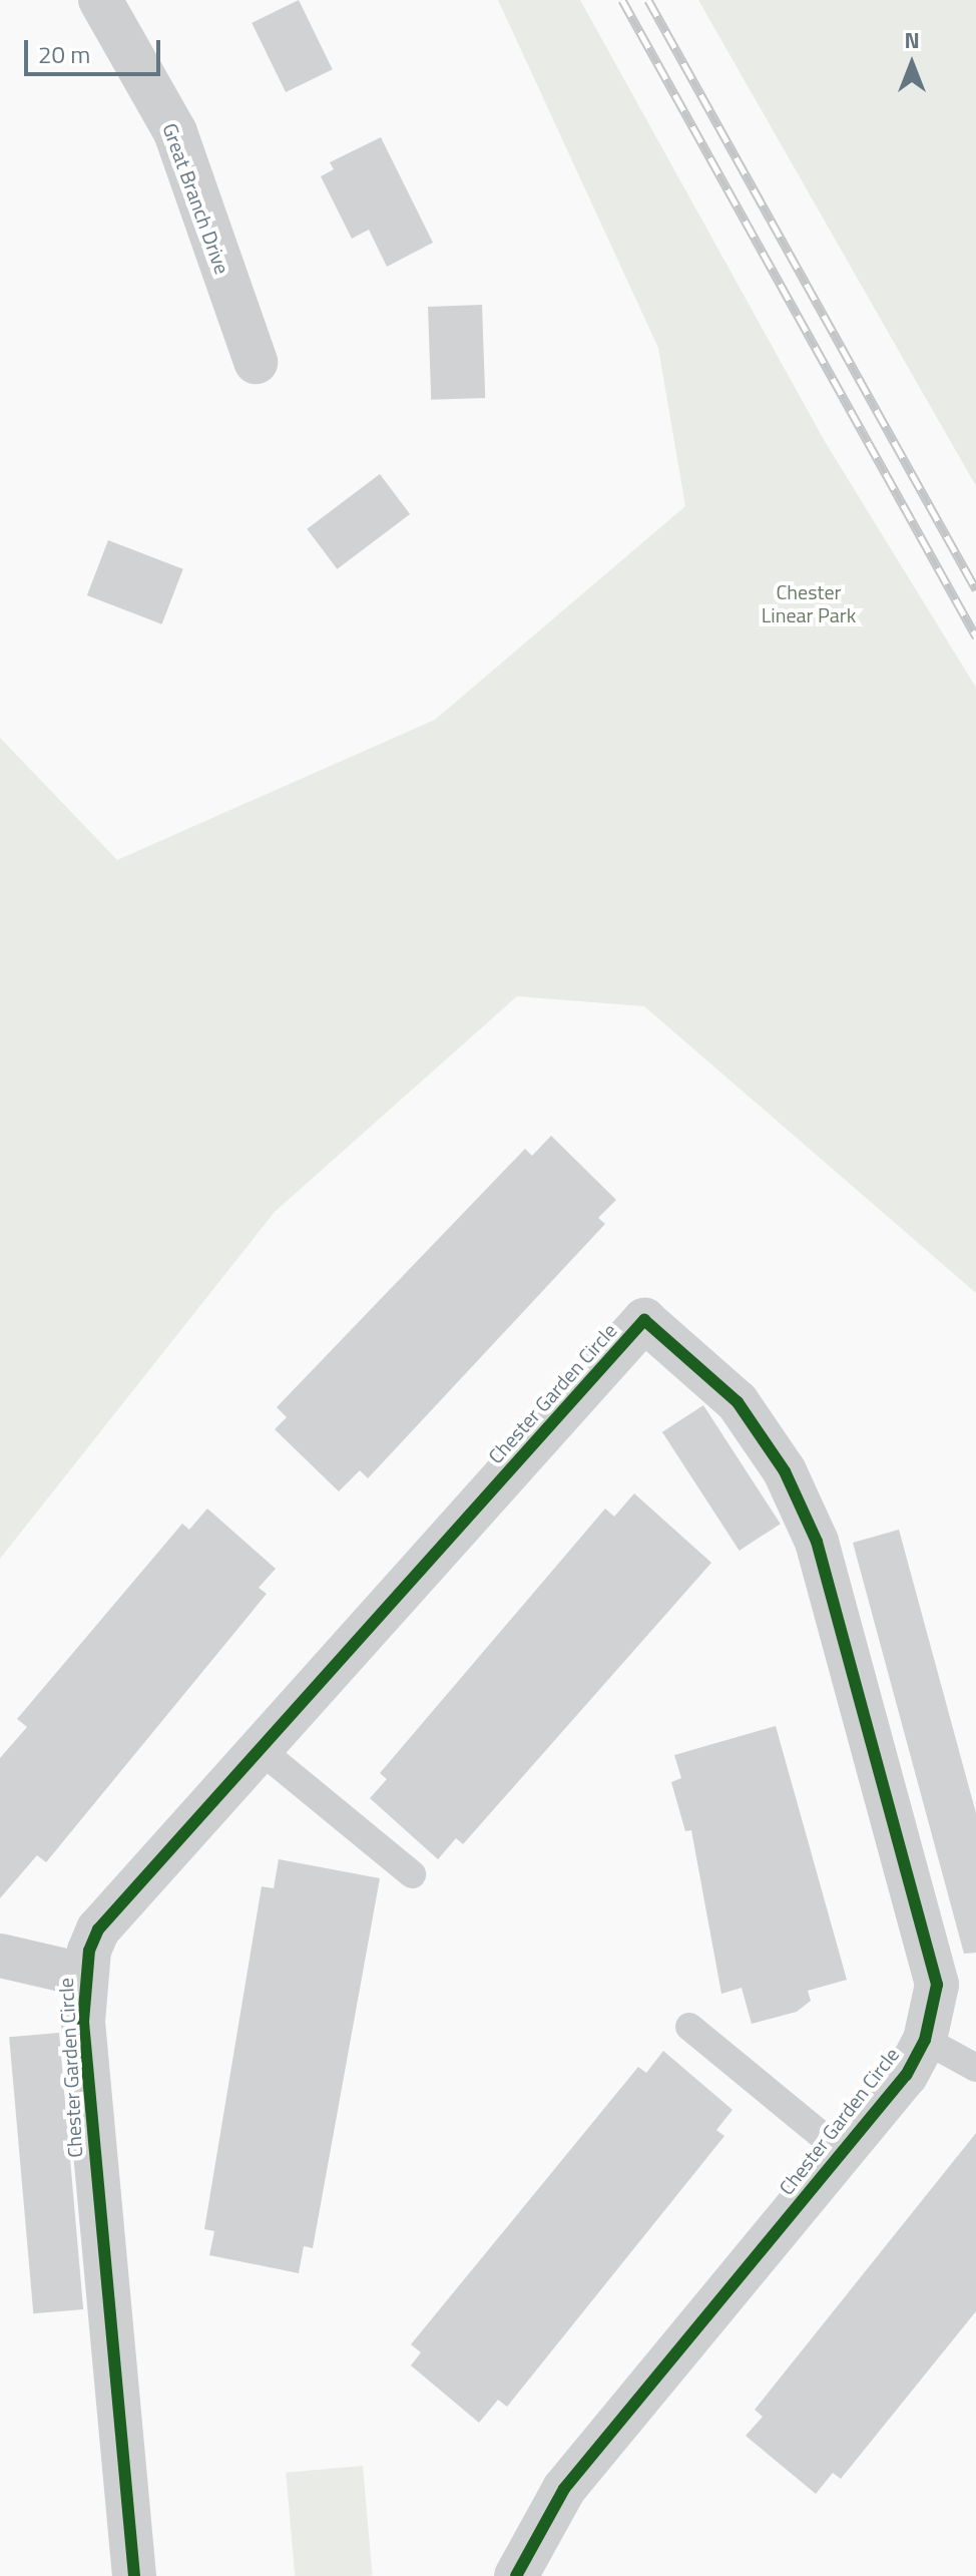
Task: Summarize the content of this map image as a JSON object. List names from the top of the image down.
{
  "streets": {
    "street": ["Great Branch Drive", "Chester Garden Circle"]
  },
  "parks": ["Chester Linear Park"],
  "scale_bar": "20 m",
  "north": "top"
}
